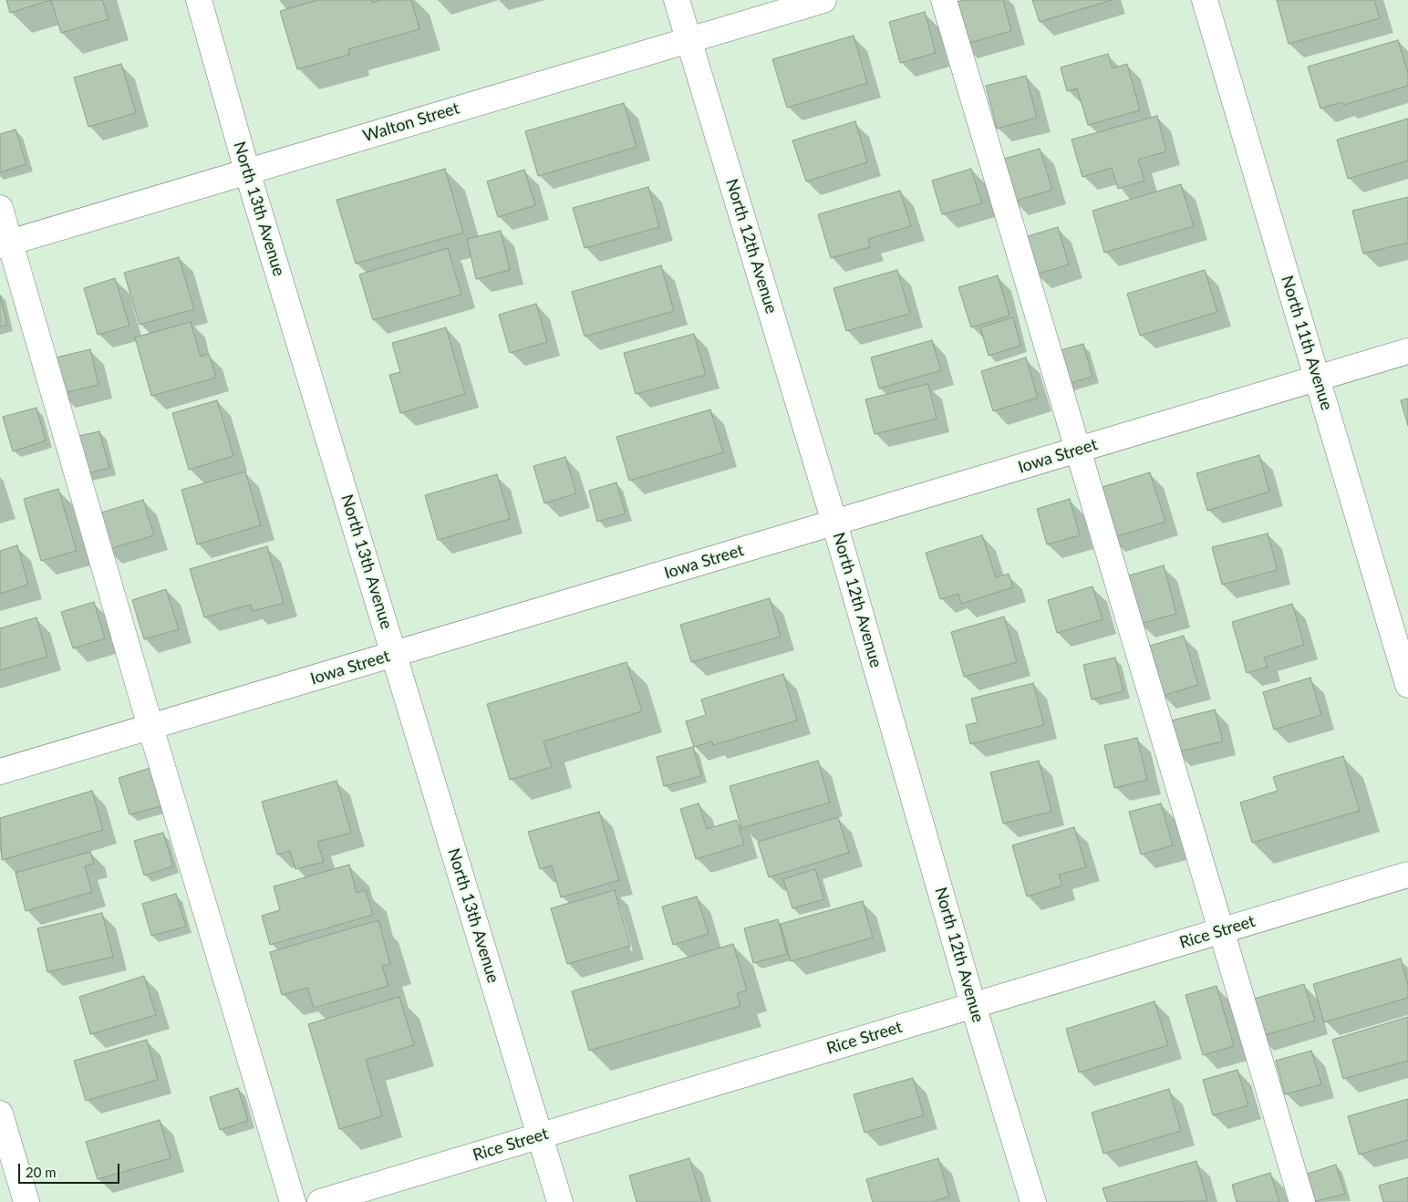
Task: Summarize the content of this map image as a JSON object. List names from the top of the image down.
{
  "streets": {
    "street": [
      "Walton Street",
      "North 13th Avenue",
      "North 12th Avenue",
      "North 11th Avenue",
      "Iowa Street",
      "Rice Street"
    ]
  },
  "crossings": [
    ["Walton Street", "North 13th Avenue"],
    ["Walton Street", "North 12th Avenue"],
    ["North 13th Avenue", "Iowa Street"],
    ["North 13th Avenue", "Rice Street"],
    ["North 12th Avenue", "Iowa Street"],
    ["North 12th Avenue", "Rice Street"],
    ["North 11th Avenue", "Iowa Street"]
  ],
  "scale_bar": "20 m"
}
